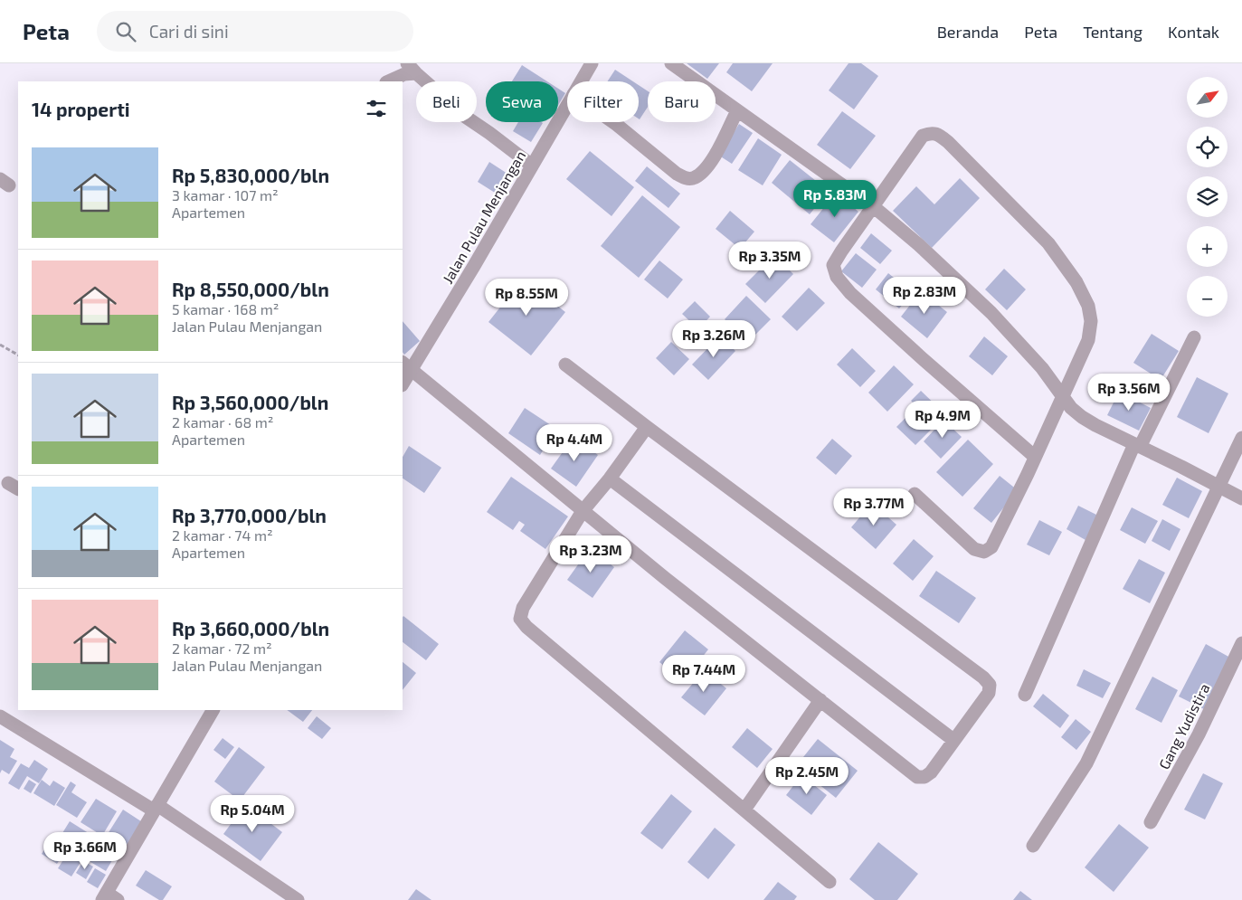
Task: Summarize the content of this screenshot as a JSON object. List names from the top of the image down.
{
  "streets": {
    "street": ["Jalan Pulau Menjangan", "Gang Yudistira"]
  },
  "north": "top right",
  "page": {
    "header": "Peta",
    "search": "Cari di sini",
    "nav": [
      "Beranda",
      "Peta",
      "Tentang",
      "Kontak"
    ],
    "map_buttons": ["+", "−"],
    "chip": [
      "Beli",
      "Sewa",
      "Filter",
      "Baru"
    ],
    "heading": "14 properti",
    "list": [
      {
        "name": "Rp 5,830,000/bln",
        "note": "3 kamar · 107 m² · Apartemen"
      },
      {
        "name": "Rp 8,550,000/bln",
        "note": "5 kamar · 168 m² · Jalan Pulau Menjangan"
      },
      {
        "name": "Rp 3,560,000/bln",
        "note": "2 kamar · 68 m² · Apartemen"
      },
      {
        "name": "Rp 3,770,000/bln",
        "note": "2 kamar · 74 m² · Apartemen"
      },
      {
        "name": "Rp 3,660,000/bln",
        "note": "2 kamar · 72 m² · Jalan Pulau Menjangan"
      }
    ],
    "price": [
      "Rp 5.83M",
      "Rp 3.35M",
      "Rp 2.83M",
      "Rp 8.55M",
      "Rp 3.26M",
      "Rp 3.56M",
      "Rp 4.9M",
      "Rp 4.4M",
      "Rp 3.77M",
      "Rp 3.23M",
      "Rp 7.44M",
      "Rp 2.45M",
      "Rp 5.04M",
      "Rp 3.66M"
    ]
  }
}
